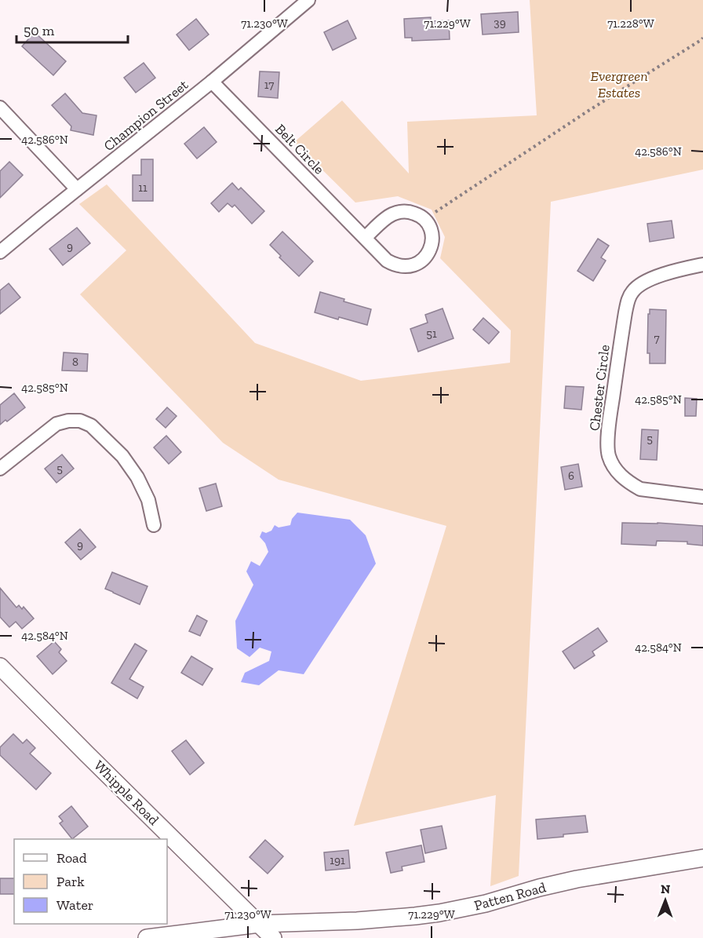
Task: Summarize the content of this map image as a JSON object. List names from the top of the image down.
{
  "streets": {
    "street": [
      "Champion Street",
      "Belt Circle",
      "Chester Circle",
      "Whipple Road",
      "Patten Road"
    ]
  },
  "crossings": [
    ["Champion Street", "Belt Circle"],
    ["Whipple Road", "Patten Road"]
  ],
  "parks": ["Evergreen Estates"],
  "house_numbers": [
    "39",
    "17",
    "11",
    "9",
    "51",
    "7",
    "8",
    "5",
    "5",
    "6",
    "9",
    "191"
  ],
  "legend": ["Road", "Park", "Water"],
  "scale_bar": "50 m",
  "north": "top",
  "coordinates": [
    "71.230°W",
    "71.229°W",
    "71.228°W",
    "42.586°N",
    "42.585°N",
    "42.584°N"
  ]
}
